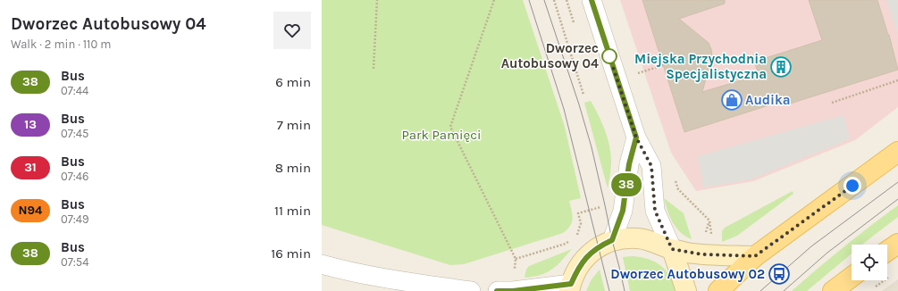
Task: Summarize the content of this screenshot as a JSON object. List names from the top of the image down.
{
  "parks": ["Park Pamięci"],
  "places": {
    "other": ["Dworzec Autobusowy 04"],
    "building": ["Miejska Przychodnia Specjalistyczna"],
    "shop": ["Audika"],
    "bus stop": ["Dworzec Autobusowy 02"]
  },
  "lines": ["bus line 38"],
  "page": {
    "heading": ["Dworzec Autobusowy 04", "Walk · 2 min · 110 m"],
    "on_map": "38",
    "list": [
      {
        "mark": "38",
        "name": "Bus",
        "note": "07:44",
        "value": "6 min"
      },
      {
        "mark": "13",
        "name": "Bus",
        "note": "07:45",
        "value": "7 min"
      },
      {
        "mark": "31",
        "name": "Bus",
        "note": "07:46",
        "value": "8 min"
      },
      {
        "mark": "N94",
        "name": "Bus",
        "note": "07:49",
        "value": "11 min"
      },
      {
        "mark": "38",
        "name": "Bus",
        "note": "07:54",
        "value": "16 min"
      }
    ]
  }
}
